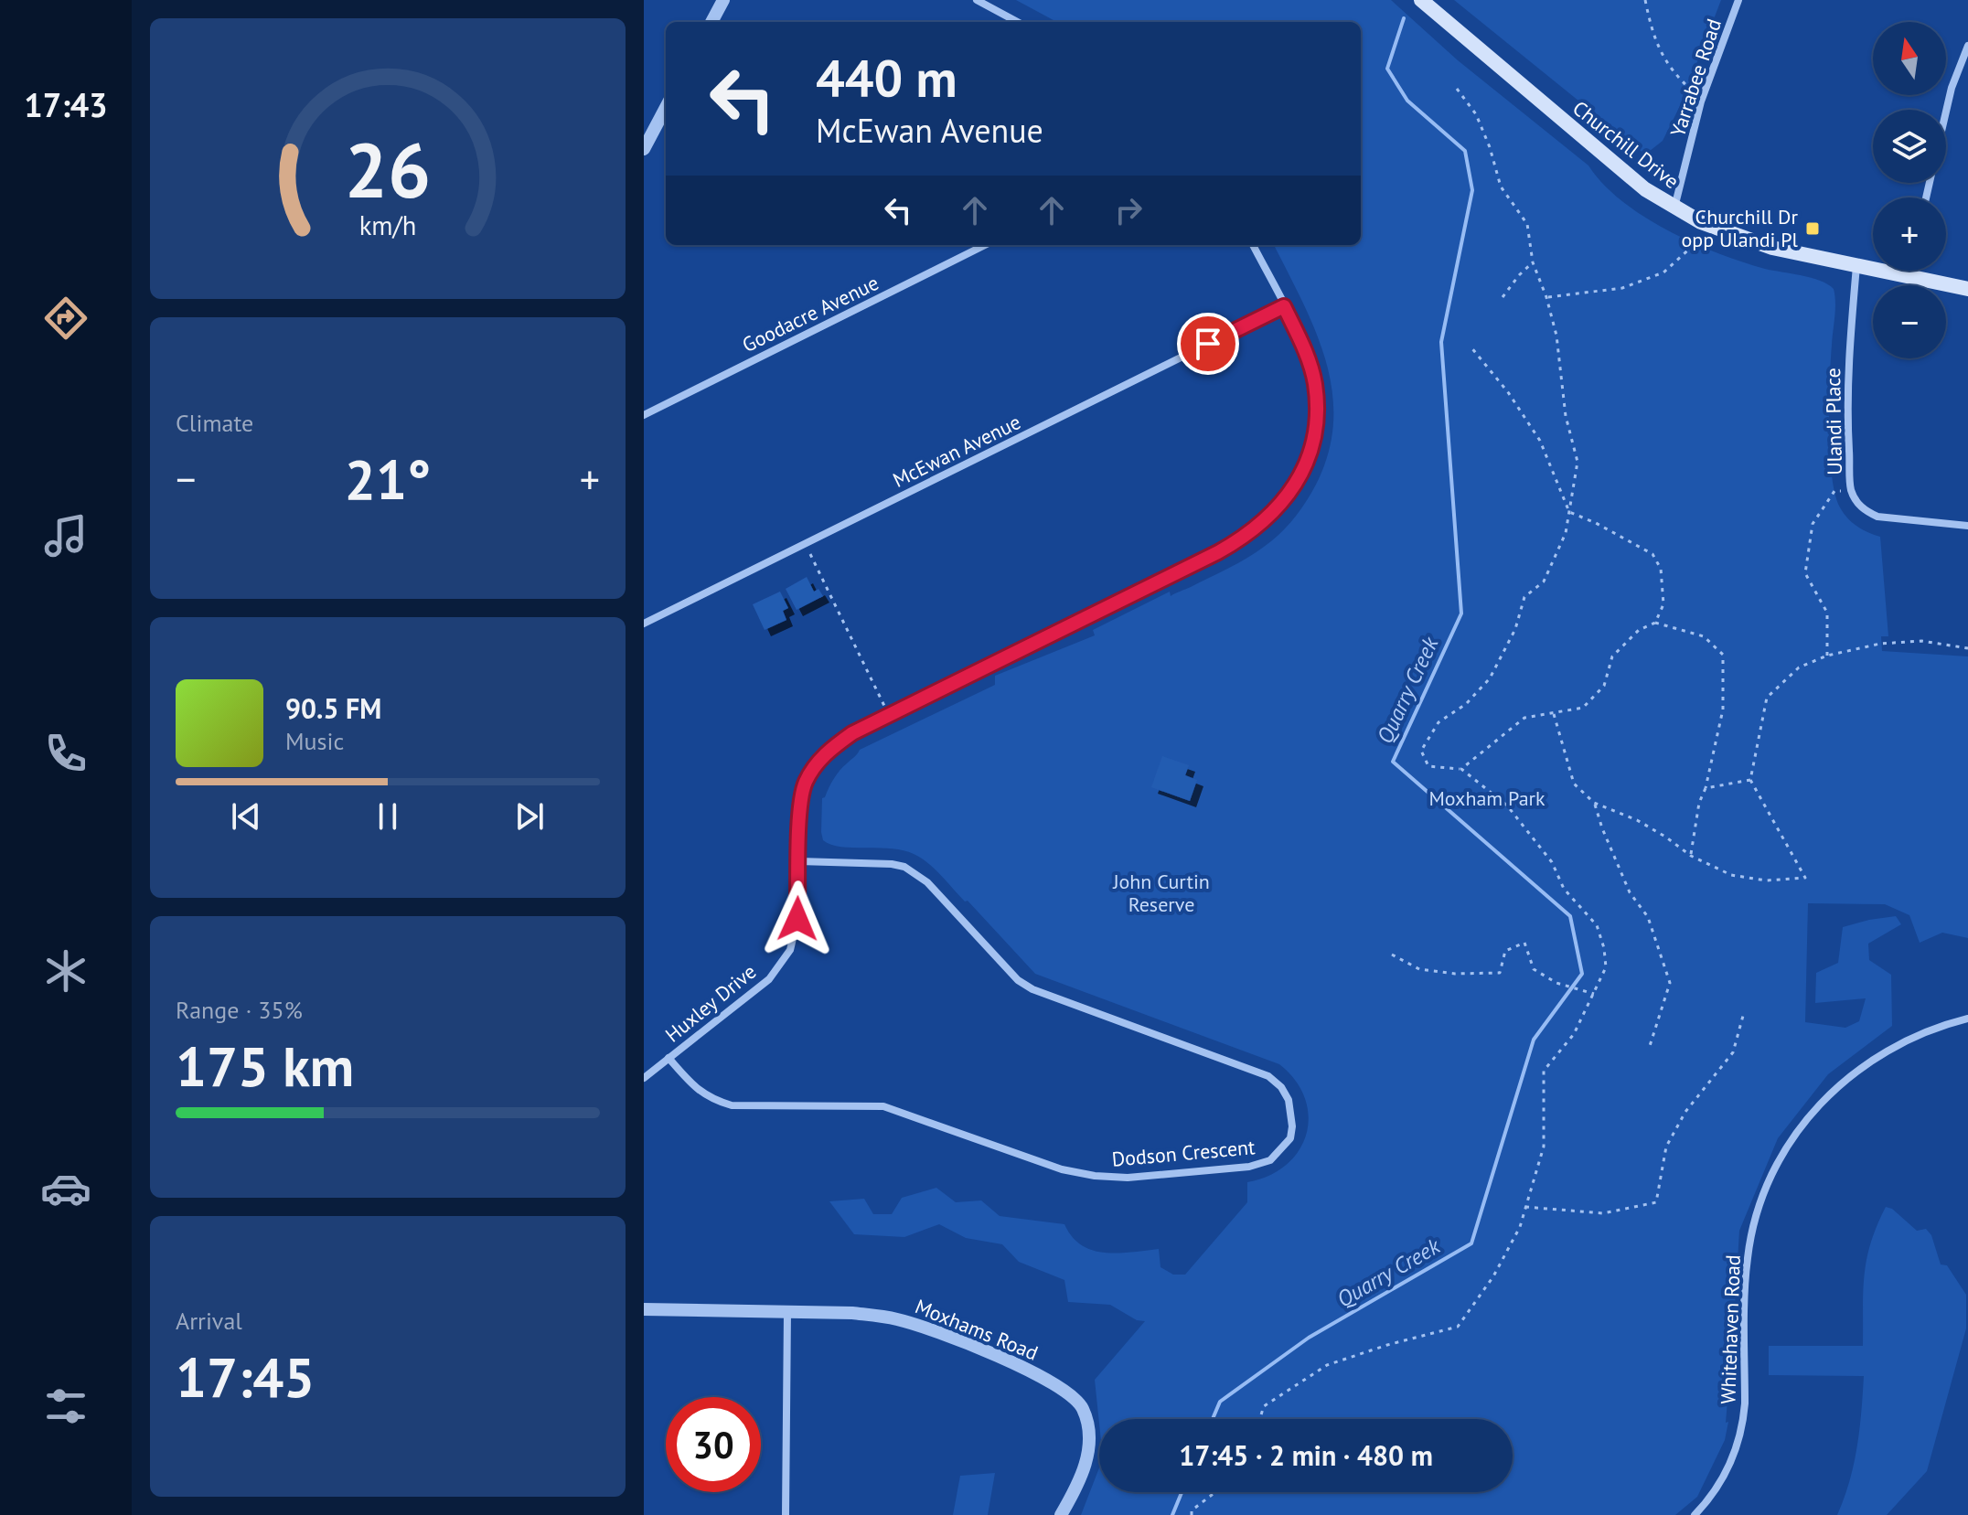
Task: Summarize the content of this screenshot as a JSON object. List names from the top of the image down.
{
  "streets": {
    "main road": ["Churchill Drive"],
    "street": [
      "Yarrabee Road",
      "Goodacre Avenue",
      "Ulandi Place",
      "McEwan Avenue",
      "Huxley Drive",
      "Dodson Crescent",
      "Moxhams Road",
      "Whitehaven Road"
    ]
  },
  "crossings": [
    ["Yarrabee Road", "Churchill Drive"],
    ["Churchill Drive", "Ulandi Place"],
    ["McEwan Avenue", "Huxley Drive"],
    ["Huxley Drive", "Dodson Crescent"]
  ],
  "water": ["Quarry Creek"],
  "parks": ["Moxham Park", "John Curtin Reserve"],
  "places": {
    "transit": ["Churchill Dr opp Ulandi Pl"]
  },
  "north": "top",
  "page": {
    "tabs": "17:43",
    "map_buttons": ["+", "−"],
    "turn": ["440 m", "McEwan Avenue"],
    "tile": [
      "Climate",
      ["Range · 35%", "175 km"],
      ["Arrival", "17:45"]
    ],
    "heat": ["−", "21°", "+"],
    "song": ["90.5 FM", "Music"],
    "limit": "30",
    "trip": "17:45 · 2 min · 480 m",
    "gauge": ["26", "km/h"]
  }
}
